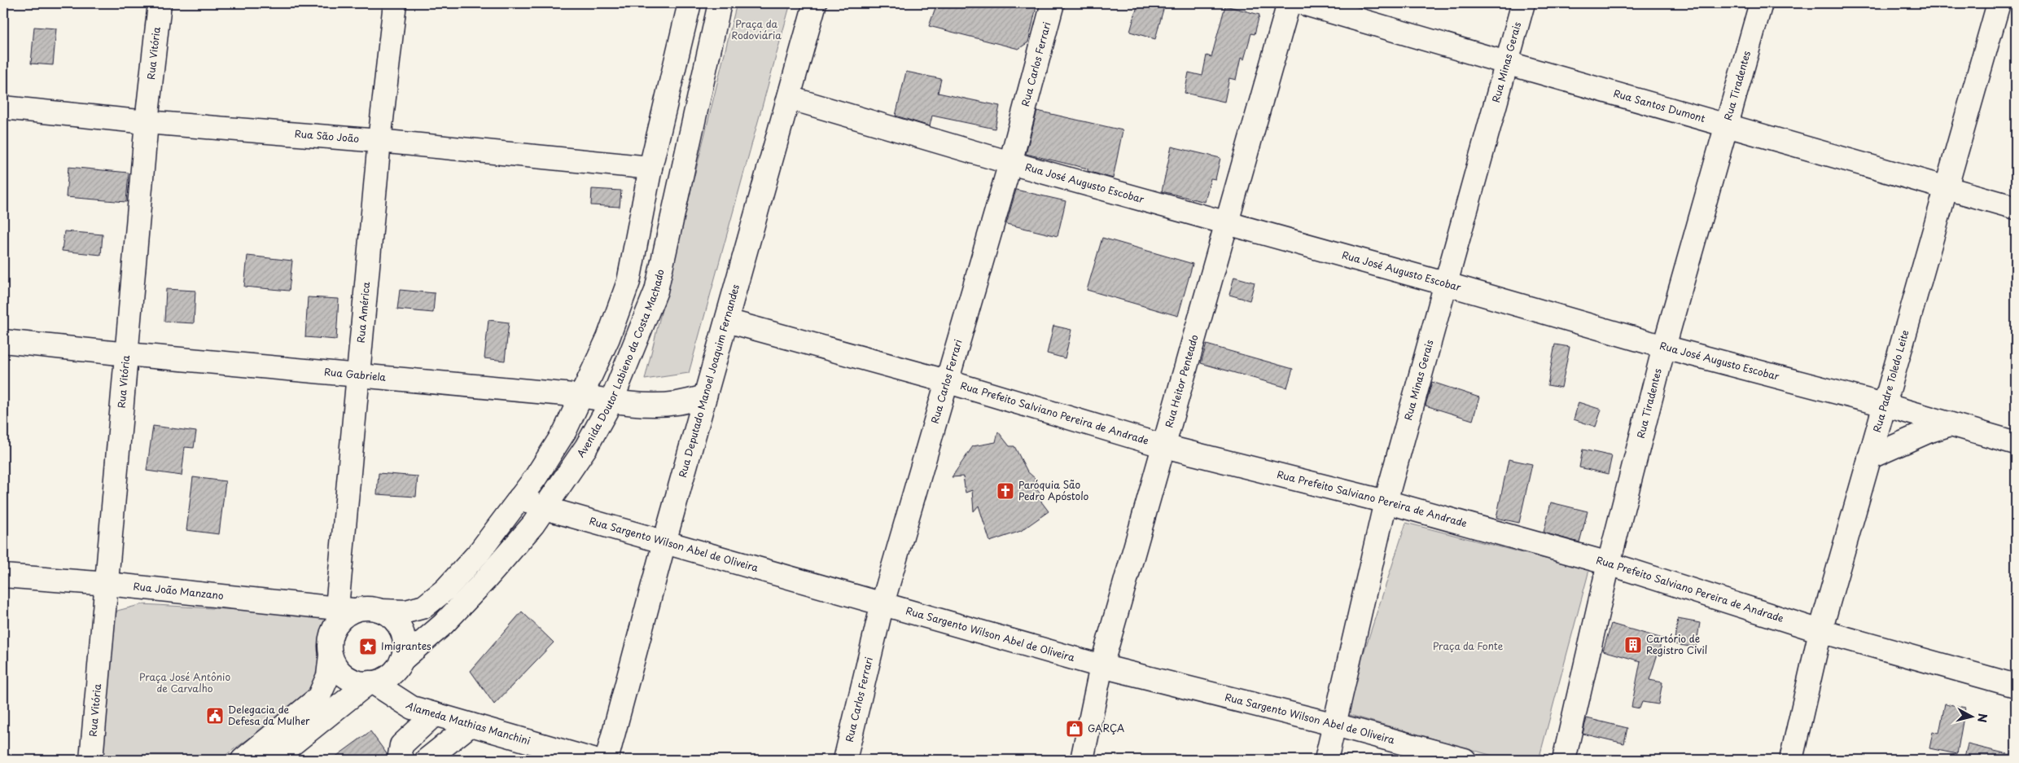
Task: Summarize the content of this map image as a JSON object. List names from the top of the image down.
{
  "streets": {
    "street": [
      "Rua Vitória",
      "Rua Minas Gerais",
      "Rua Carlos Ferrari",
      "Rua Tiradentes",
      "Rua Santos Dumont",
      "Rua São João",
      "Rua José Augusto Escobar",
      "Rua América",
      "Avenida Doutor Labieno da Costa Machado",
      "Rua Gabriela",
      "Rua Padre Toledo Leite",
      "Rua Deputado Manoel Joaquim Fernandes",
      "Rua Heitor Penteado",
      "Rua Prefeito Salviano Pereira de Andrade",
      "Rua Sargento Wilson Abel de Oliveira",
      "Rua João Manzano",
      "Alameda Mathias Manchini"
    ]
  },
  "crossings": [
    ["Rua Vitória", "Rua São João"],
    ["Rua Vitória", "Rua Gabriela"],
    ["Rua Vitória", "Rua João Manzano"],
    ["Rua Minas Gerais", "Rua Santos Dumont"],
    ["Rua Minas Gerais", "Rua José Augusto Escobar"],
    ["Rua Minas Gerais", "Rua Prefeito Salviano Pereira de Andrade"],
    ["Rua Minas Gerais", "Rua Sargento Wilson Abel de Oliveira"],
    ["Rua Carlos Ferrari", "Rua José Augusto Escobar"],
    ["Rua Carlos Ferrari", "Rua Prefeito Salviano Pereira de Andrade"],
    ["Rua Carlos Ferrari", "Rua Sargento Wilson Abel de Oliveira"],
    ["Rua Tiradentes", "Rua Santos Dumont"],
    ["Rua Tiradentes", "Rua José Augusto Escobar"],
    ["Rua Tiradentes", "Rua Prefeito Salviano Pereira de Andrade"],
    ["Rua Santos Dumont", "Rua Padre Toledo Leite"],
    ["Rua São João", "Rua América"],
    ["Rua São João", "Avenida Doutor Labieno da Costa Machado"],
    ["Rua José Augusto Escobar", "Rua Padre Toledo Leite"],
    ["Rua José Augusto Escobar", "Rua Deputado Manoel Joaquim Fernandes"],
    ["Rua José Augusto Escobar", "Rua Heitor Penteado"],
    ["Rua América", "Avenida Doutor Labieno da Costa Machado"],
    ["Rua América", "Rua Gabriela"],
    ["Rua América", "Rua João Manzano"],
    ["Rua América", "Alameda Mathias Manchini"],
    ["Avenida Doutor Labieno da Costa Machado", "Rua Gabriela"],
    ["Avenida Doutor Labieno da Costa Machado", "Rua Sargento Wilson Abel de Oliveira"],
    ["Avenida Doutor Labieno da Costa Machado", "Rua João Manzano"],
    ["Avenida Doutor Labieno da Costa Machado", "Alameda Mathias Manchini"],
    ["Rua Gabriela", "Rua Deputado Manoel Joaquim Fernandes"],
    ["Rua Padre Toledo Leite", "Rua Prefeito Salviano Pereira de Andrade"],
    ["Rua Deputado Manoel Joaquim Fernandes", "Rua Prefeito Salviano Pereira de Andrade"],
    ["Rua Deputado Manoel Joaquim Fernandes", "Rua Sargento Wilson Abel de Oliveira"],
    ["Rua Heitor Penteado", "Rua Prefeito Salviano Pereira de Andrade"],
    ["Rua Heitor Penteado", "Rua Sargento Wilson Abel de Oliveira"],
    ["Rua João Manzano", "Alameda Mathias Manchini"]
  ],
  "parks": ["Praça da Rodoviária", "Praça da Fonte", "Praça José Antônio de Carvalho"],
  "places": {
    "church": ["Paróquia São Pedro Apóstolo"],
    "building": ["Cartório de Registro Civil"],
    "place": ["Imigrantes"],
    "public building": ["Delegacia de Defesa da Mulher"],
    "shop": ["GARÇA"]
  },
  "north": "right"
}
